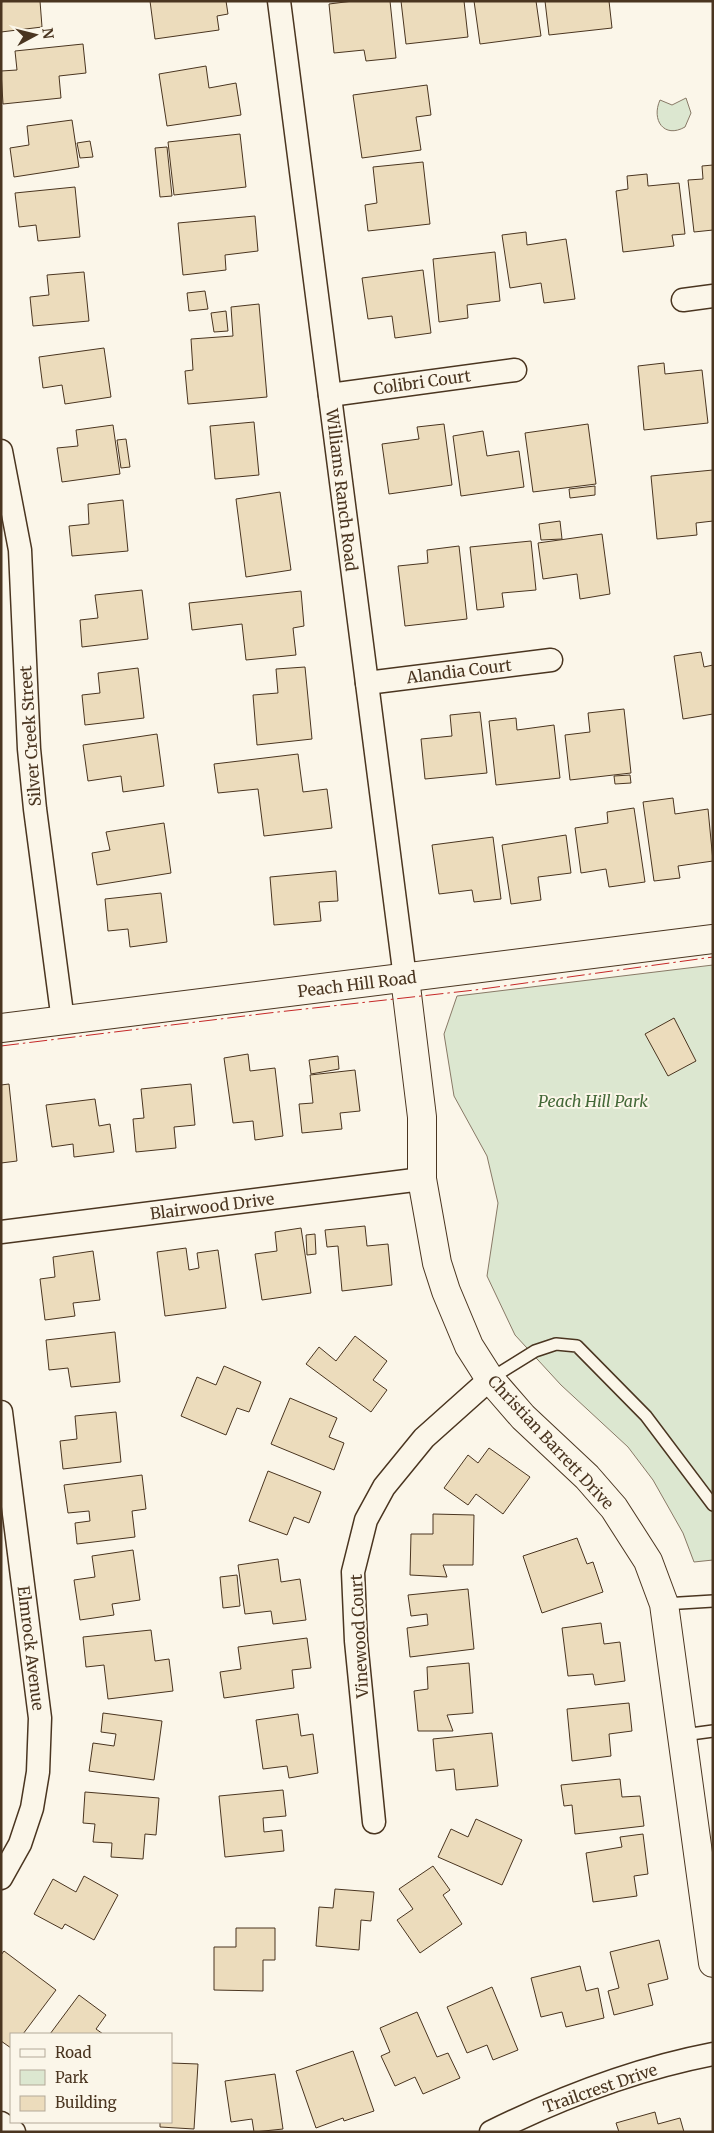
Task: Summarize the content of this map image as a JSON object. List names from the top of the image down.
{
  "streets": {
    "street": [
      "Colibri Court",
      "Williams Ranch Road",
      "Alandia Court",
      "Silver Creek Street",
      "Peach Hill Road",
      "Blairwood Drive",
      "Christian Barrett Drive",
      "Vinewood Court",
      "Elmrock Avenue",
      "Trailcrest Drive"
    ]
  },
  "crossings": [
    ["Colibri Court", "Williams Ranch Road"],
    ["Williams Ranch Road", "Alandia Court"],
    ["Williams Ranch Road", "Peach Hill Road"],
    ["Williams Ranch Road", "Christian Barrett Drive"],
    ["Silver Creek Street", "Peach Hill Road"],
    ["Peach Hill Road", "Christian Barrett Drive"],
    ["Blairwood Drive", "Christian Barrett Drive"],
    ["Christian Barrett Drive", "Vinewood Court"]
  ],
  "parks": ["Peach Hill Park"],
  "legend": ["Road", "Park", "Building"],
  "north": "right"
}
